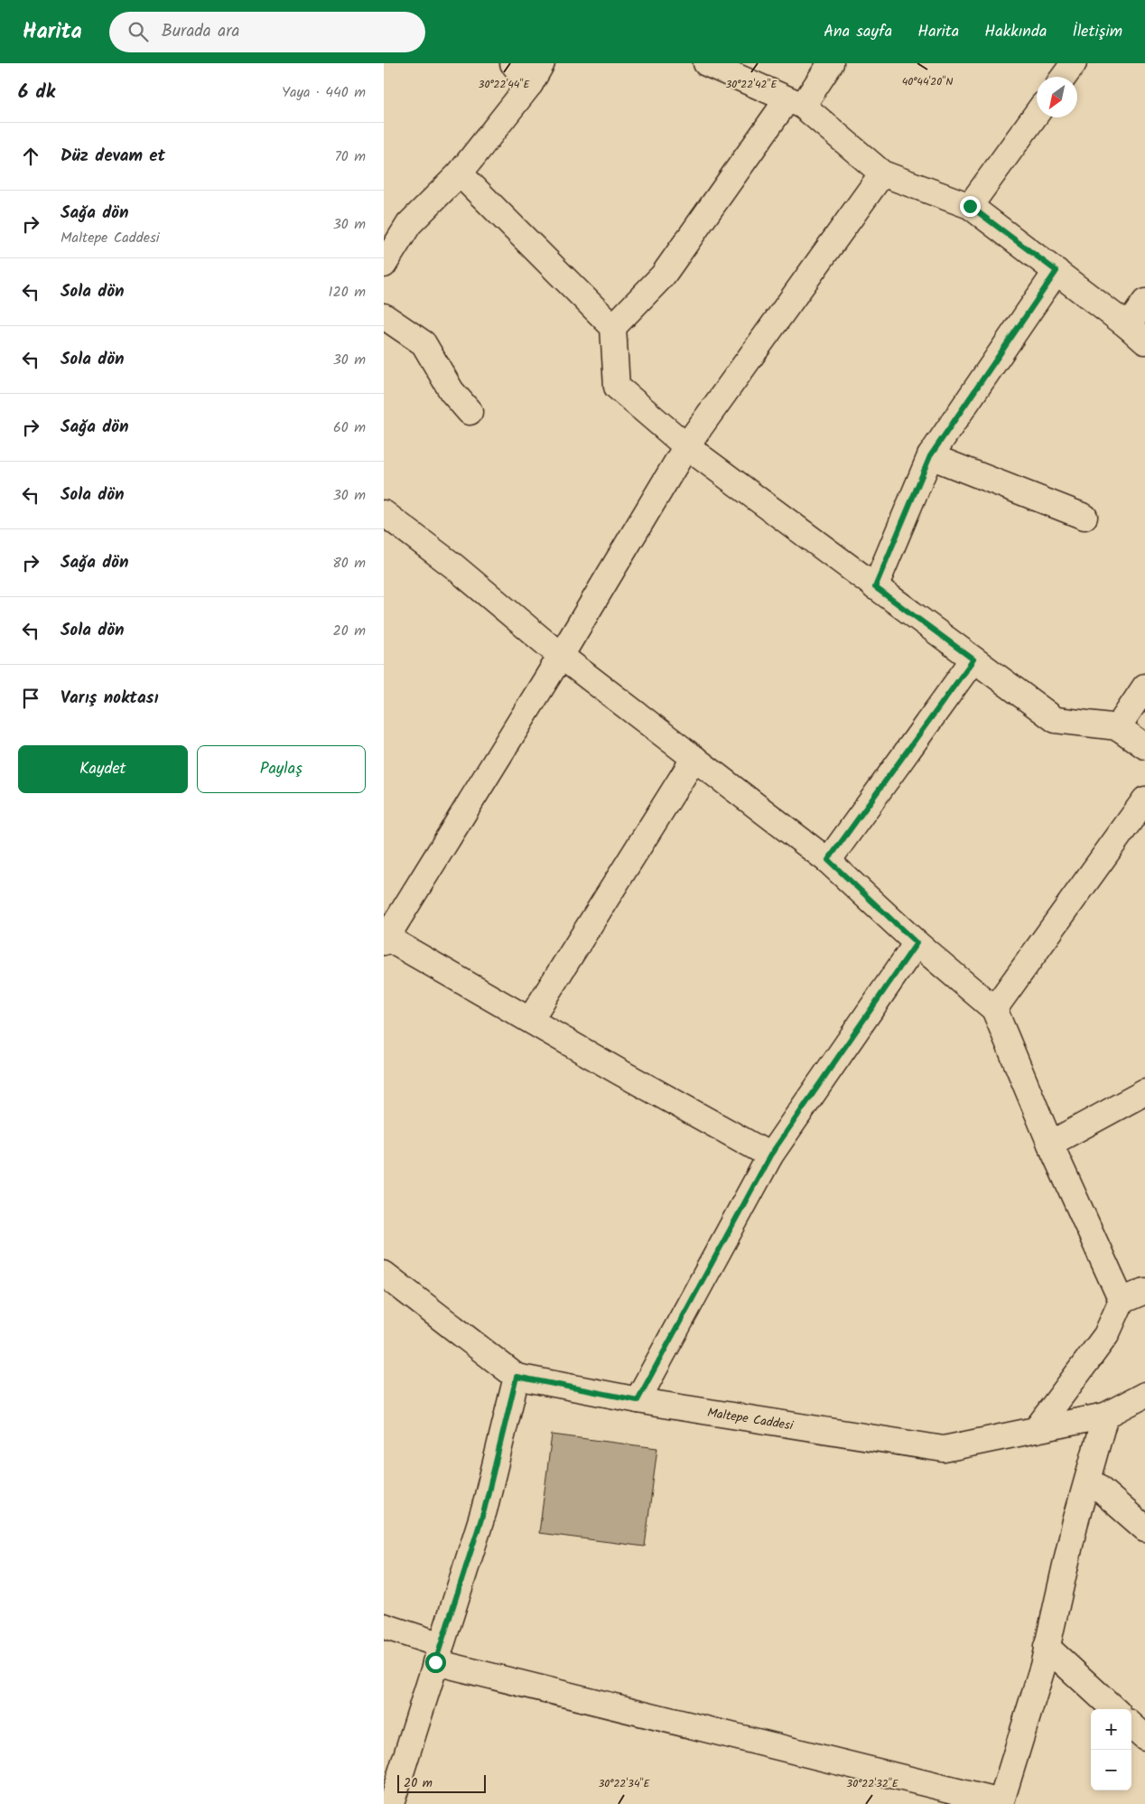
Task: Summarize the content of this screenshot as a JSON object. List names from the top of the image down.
{
  "streets": {
    "street": ["Maltepe Caddesi"]
  },
  "scale_bar": "20 m",
  "north": "bottom left",
  "page": {
    "header": "Harita",
    "search": "Burada ara",
    "nav": [
      "Ana sayfa",
      "Harita",
      "Hakkında",
      "İletişim"
    ],
    "heading": ["6 dk", "Yaya · 440 m"],
    "list": [
      ["Düz devam et", "70 m"],
      ["Sağa dön", "Maltepe Caddesi", "30 m"],
      ["Sola dön", "120 m"],
      ["Sola dön", "30 m"],
      ["Sağa dön", "60 m"],
      ["Sola dön", "30 m"],
      ["Sağa dön", "80 m"],
      ["Sola dön", "20 m"],
      "Varış noktası"
    ],
    "buttons": ["Kaydet", "Paylaş"],
    "map_buttons": ["+", "−"],
    "scale": "20 m"
  },
  "coordinates": [
    "40°44'20\"N",
    "30°22'44\"E",
    "30°22'42\"E",
    "30°22'34\"E",
    "30°22'32\"E"
  ]
}
